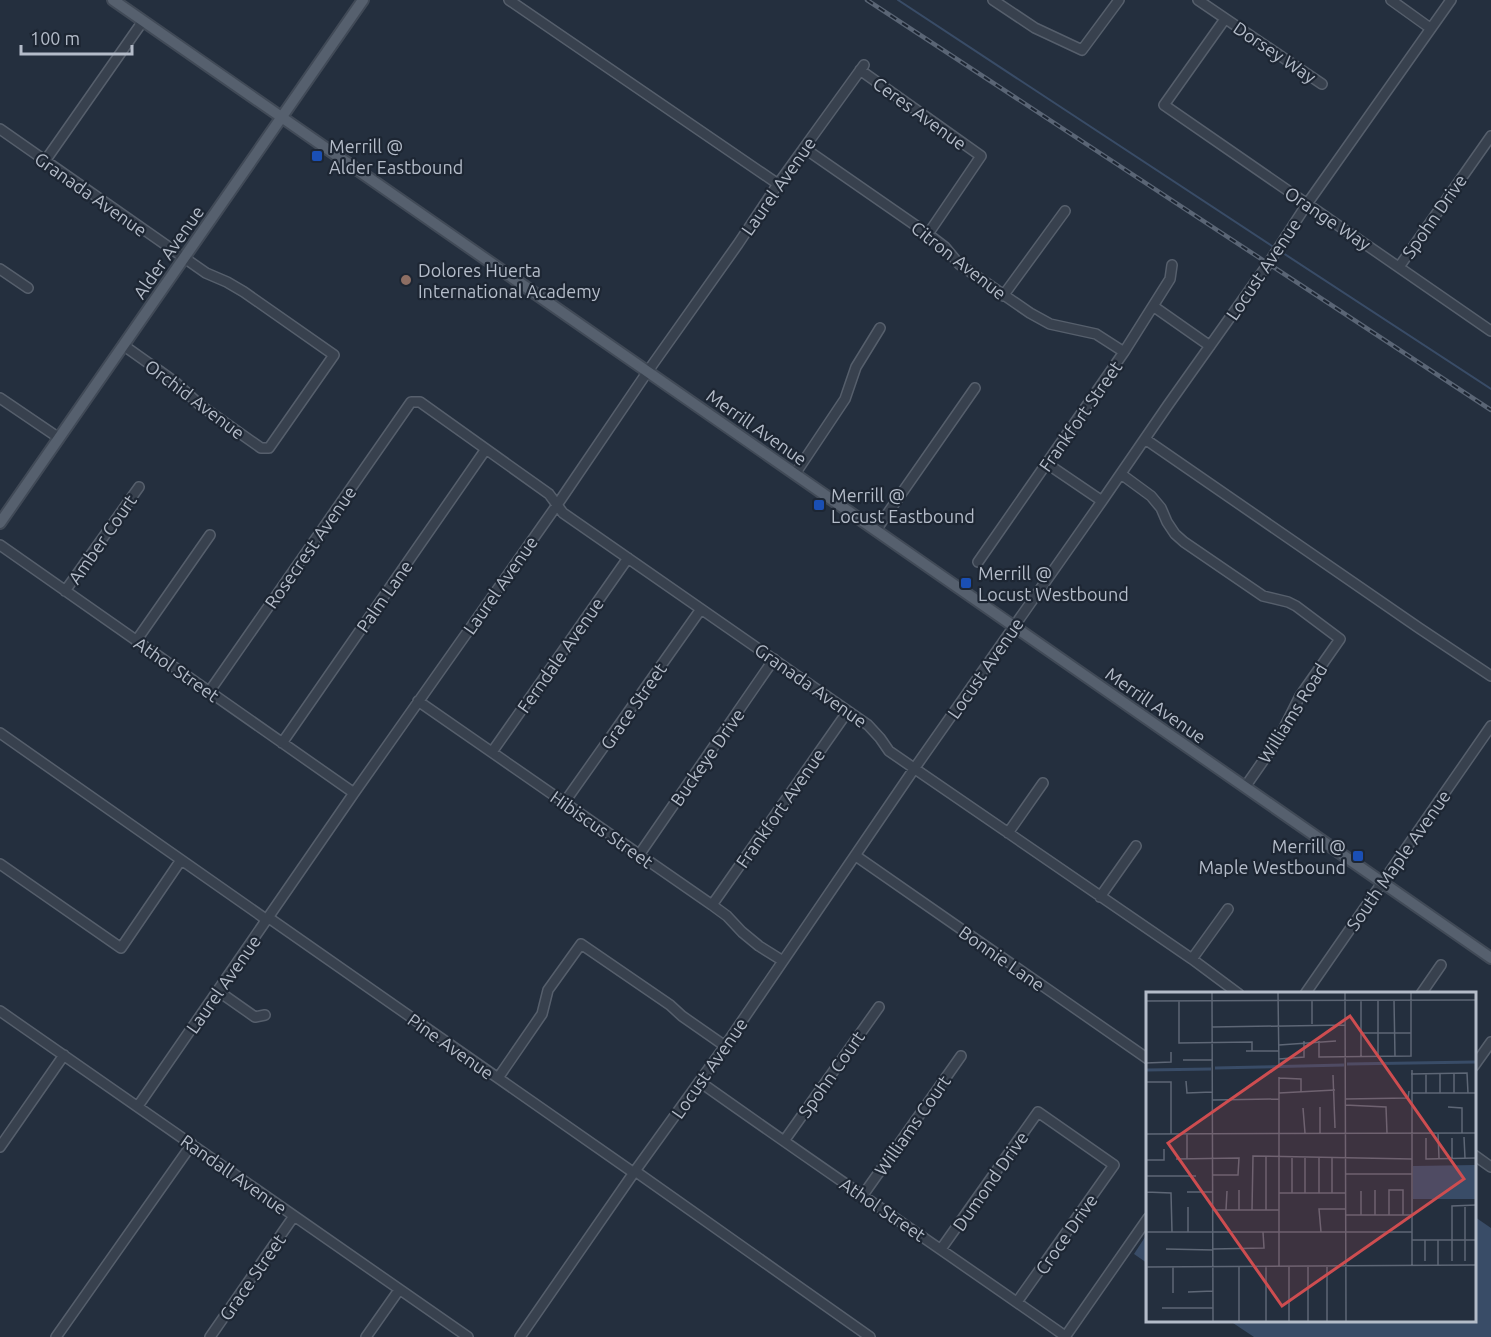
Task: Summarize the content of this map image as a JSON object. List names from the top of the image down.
{
  "streets": {
    "main road": ["Alder Avenue", "Merrill Avenue"],
    "street": [
      "Dorsey Way",
      "Ceres Avenue",
      "Laurel Avenue",
      "Granada Avenue",
      "Spohn Drive",
      "Orange Way",
      "Citron Avenue",
      "Locust Avenue",
      "Orchid Avenue",
      "Frankfort Street",
      "Amber Court",
      "Rosecrest Avenue",
      "Palm Lane",
      "Ferndale Avenue",
      "Athol Street",
      "Grace Street",
      "Williams Road",
      "Buckeye Drive",
      "Frankfort Avenue",
      "Hibiscus Street",
      "South Maple Avenue",
      "Bonnie Lane",
      "Pine Avenue",
      "Spohn Court",
      "Williams Court",
      "Randall Avenue",
      "Dumond Drive",
      "Croce Drive"
    ]
  },
  "crossings": [
    ["Dorsey Way", "Orange Way"],
    ["Ceres Avenue", "Laurel Avenue"],
    ["Ceres Avenue", "Citron Avenue"],
    ["Laurel Avenue", "Granada Avenue"],
    ["Laurel Avenue", "Citron Avenue"],
    ["Laurel Avenue", "Merrill Avenue"],
    ["Laurel Avenue", "Athol Street"],
    ["Laurel Avenue", "Hibiscus Street"],
    ["Laurel Avenue", "Pine Avenue"],
    ["Laurel Avenue", "Randall Avenue"],
    ["Granada Avenue", "Alder Avenue"],
    ["Granada Avenue", "Locust Avenue"],
    ["Granada Avenue", "Orchid Avenue"],
    ["Granada Avenue", "Rosecrest Avenue"],
    ["Granada Avenue", "Palm Lane"],
    ["Granada Avenue", "Ferndale Avenue"],
    ["Granada Avenue", "Grace Street"],
    ["Granada Avenue", "Buckeye Drive"],
    ["Granada Avenue", "Frankfort Avenue"],
    ["Spohn Drive", "Orange Way"],
    ["Orange Way", "Locust Avenue"],
    ["Alder Avenue", "Orchid Avenue"],
    ["Alder Avenue", "Merrill Avenue"],
    ["Citron Avenue", "Frankfort Street"],
    ["Locust Avenue", "Merrill Avenue"],
    ["Locust Avenue", "Athol Street"],
    ["Locust Avenue", "Williams Road"],
    ["Locust Avenue", "Hibiscus Street"],
    ["Locust Avenue", "Bonnie Lane"],
    ["Locust Avenue", "Pine Avenue"],
    ["Merrill Avenue", "Williams Road"],
    ["Merrill Avenue", "South Maple Avenue"],
    ["Amber Court", "Athol Street"],
    ["Rosecrest Avenue", "Athol Street"],
    ["Palm Lane", "Athol Street"],
    ["Ferndale Avenue", "Hibiscus Street"],
    ["Athol Street", "Spohn Court"],
    ["Athol Street", "Williams Court"],
    ["Athol Street", "Dumond Drive"],
    ["Athol Street", "Croce Drive"],
    ["Grace Street", "Hibiscus Street"],
    ["Grace Street", "Randall Avenue"],
    ["Buckeye Drive", "Hibiscus Street"],
    ["Frankfort Avenue", "Hibiscus Street"],
    ["Dumond Drive", "Croce Drive"]
  ],
  "places": {
    "transit": [
      "Merrill @ Alder Eastbound",
      "Merrill @ Locust Eastbound",
      "Merrill @ Locust Westbound",
      "Merrill @ Maple Westbound"
    ],
    "other": ["Dolores Huerta International Academy"]
  },
  "scale_bar": "100 m"
}
